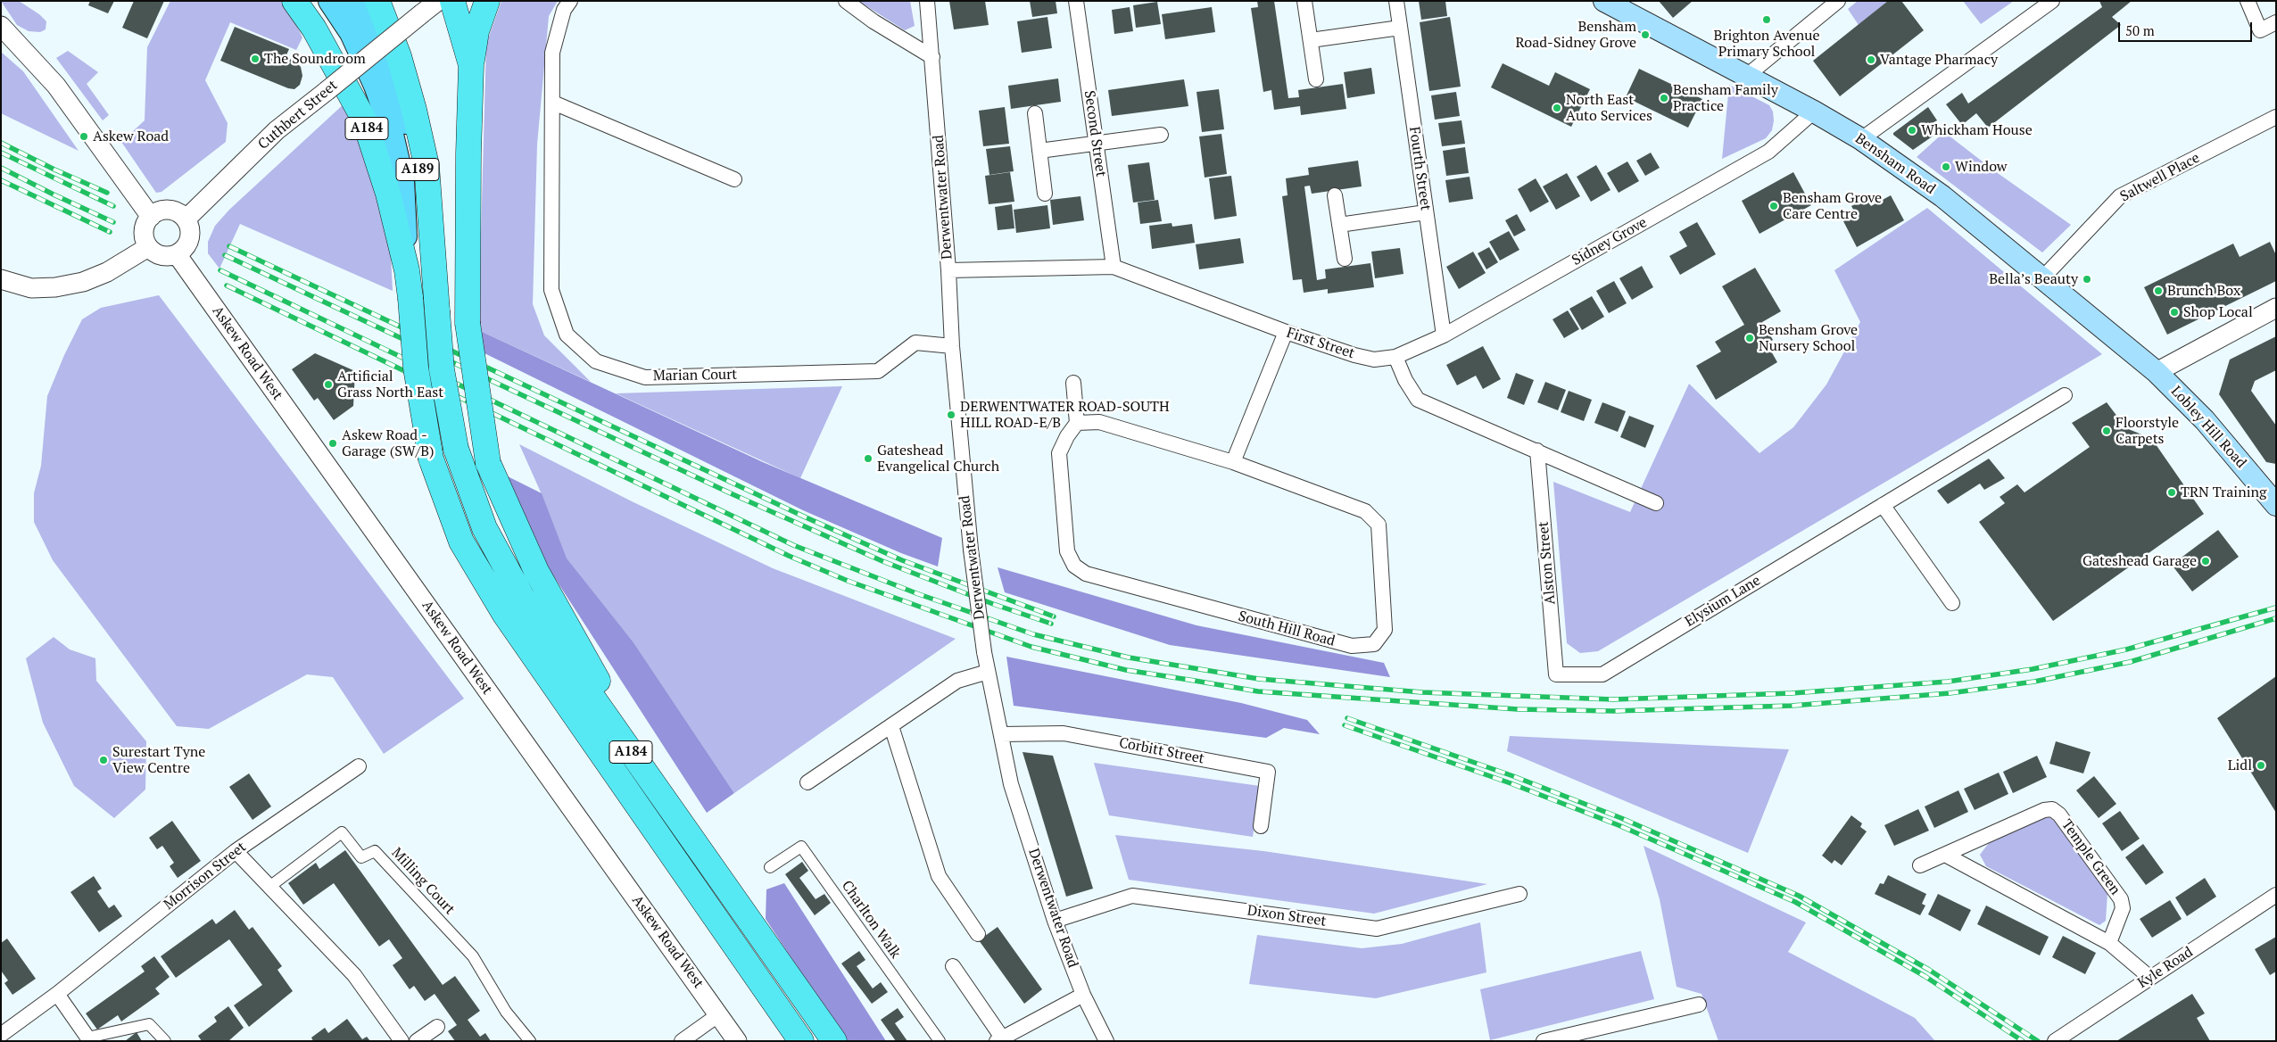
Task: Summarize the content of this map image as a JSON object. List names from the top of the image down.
{
  "streets": {
    "highway": ["A184"],
    "main road": ["Bensham Road", "A189", "Lobley Hill Road"],
    "street": [
      "Cuthbert Street",
      "Second Street",
      "Fourth Street",
      "Saltwell Place",
      "Derwentwater Road",
      "Sidney Grove",
      "First Street",
      "Askew Road West",
      "Marian Court",
      "Alston Street",
      "Elysium Lane",
      "South Hill Road",
      "Corbitt Street",
      "Temple Green",
      "Morrison Street",
      "Milling Court",
      "Dixon Street",
      "Charlton Walk",
      "Kyle Road"
    ]
  },
  "crossings": [
    ["Cuthbert Street", "Askew Road West"],
    ["A184", "A189"],
    ["Second Street", "First Street"],
    ["Bensham Road", "Saltwell Place"],
    ["Bensham Road", "Sidney Grove"],
    ["Bensham Road", "Lobley Hill Road"],
    ["Fourth Street", "Sidney Grove"],
    ["Derwentwater Road", "First Street"],
    ["Derwentwater Road", "Marian Court"],
    ["Derwentwater Road", "Corbitt Street"],
    ["Derwentwater Road", "Dixon Street"],
    ["Sidney Grove", "First Street"],
    ["Alston Street", "Elysium Lane"]
  ],
  "places": [
    "Brighton Avenue Primary School",
    "Bensham Road-Sidney Grove",
    "The Soundroom",
    "Vantage Pharmacy",
    "Bensham Family Practice",
    "North East Auto Services",
    "Whickham House",
    "Askew Road",
    "Window",
    "Bensham Grove Care Centre",
    "Bella’s Beauty",
    "Brunch Box",
    "Shop Local",
    "Bensham Grove Nursery School",
    "Artificial Grass North East",
    "DERWENTWATER ROAD-SOUTH HILL ROAD-E/B",
    "Floorstyle Carpets",
    "Askew Road - Garage (SW/B)",
    "Gateshead Evangelical Church",
    "TRN Training",
    "Gateshead Garage",
    "Surestart Tyne View Centre",
    "Lidl"
  ],
  "scale_bar": "50 m"
}
